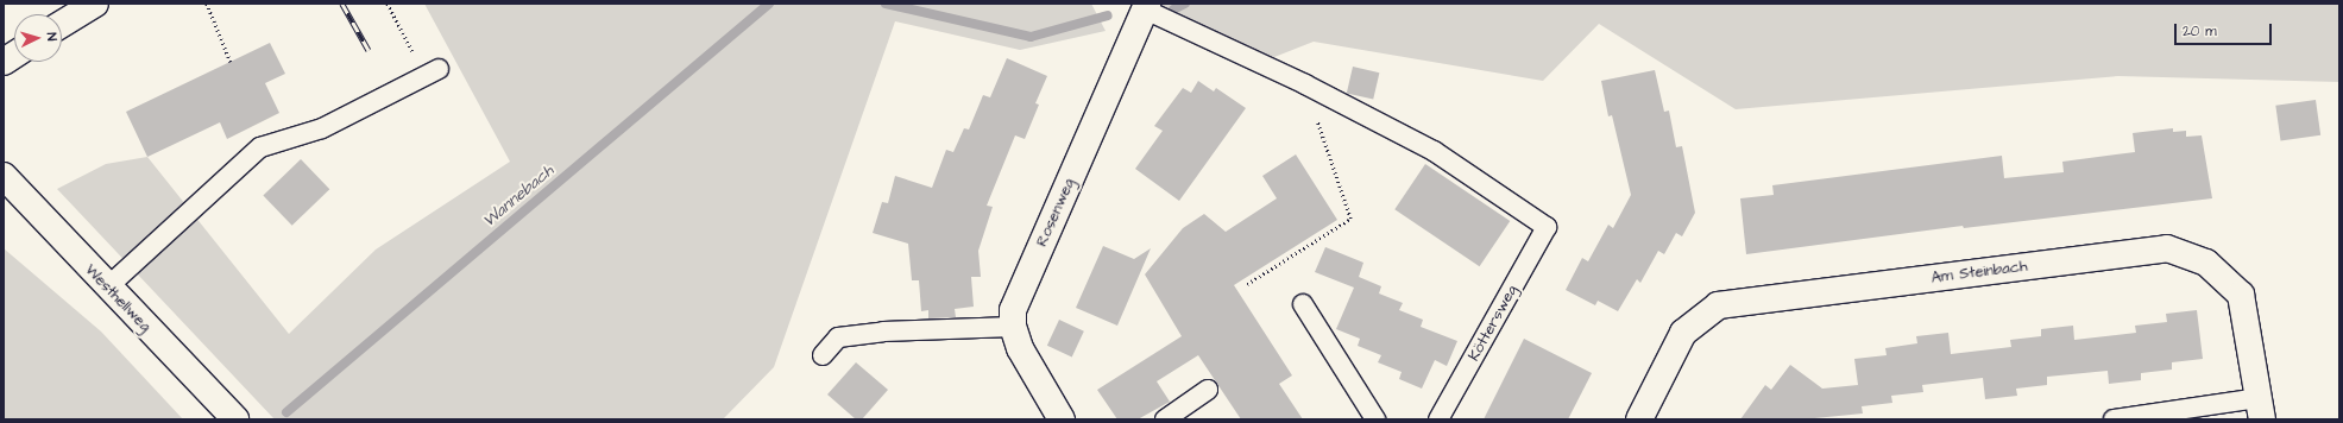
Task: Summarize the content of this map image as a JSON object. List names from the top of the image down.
{
  "streets": {
    "street": ["Rosenweg", "Am Steinbach", "Westhellweg"],
    "lane": ["Köttersweg"]
  },
  "water": ["Wannebach"],
  "scale_bar": "20 m",
  "north": "right"
}
